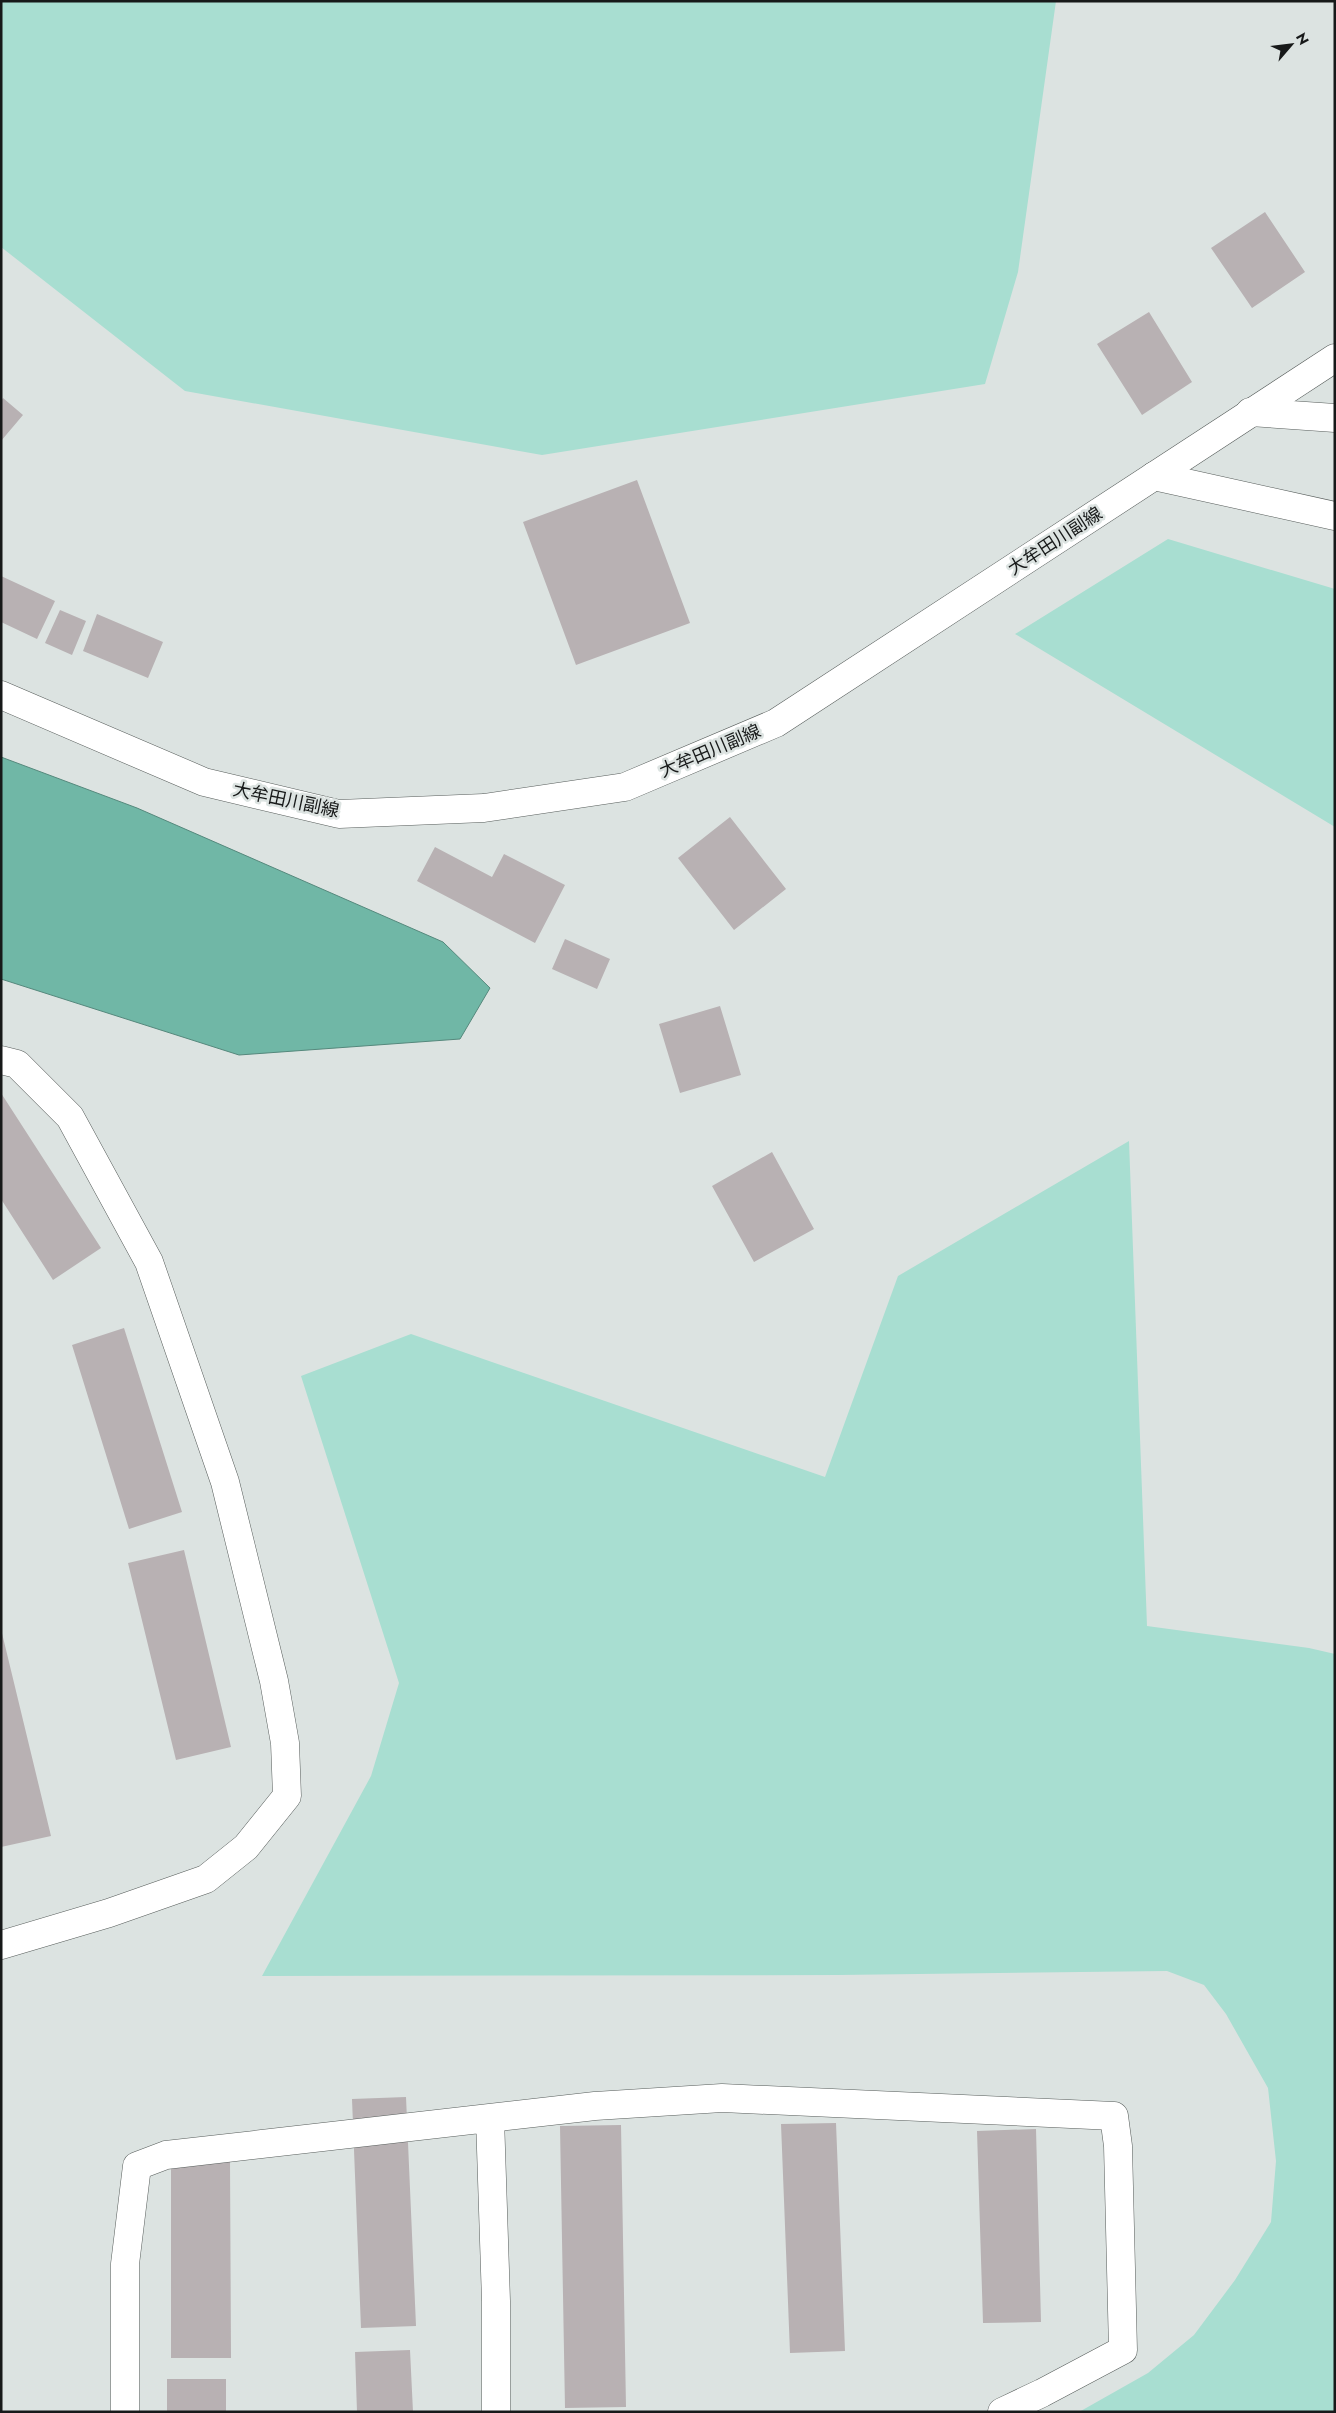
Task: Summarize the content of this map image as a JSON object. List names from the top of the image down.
{
  "streets": {
    "street": ["大牟田川副線"]
  },
  "north": "top right"
}
